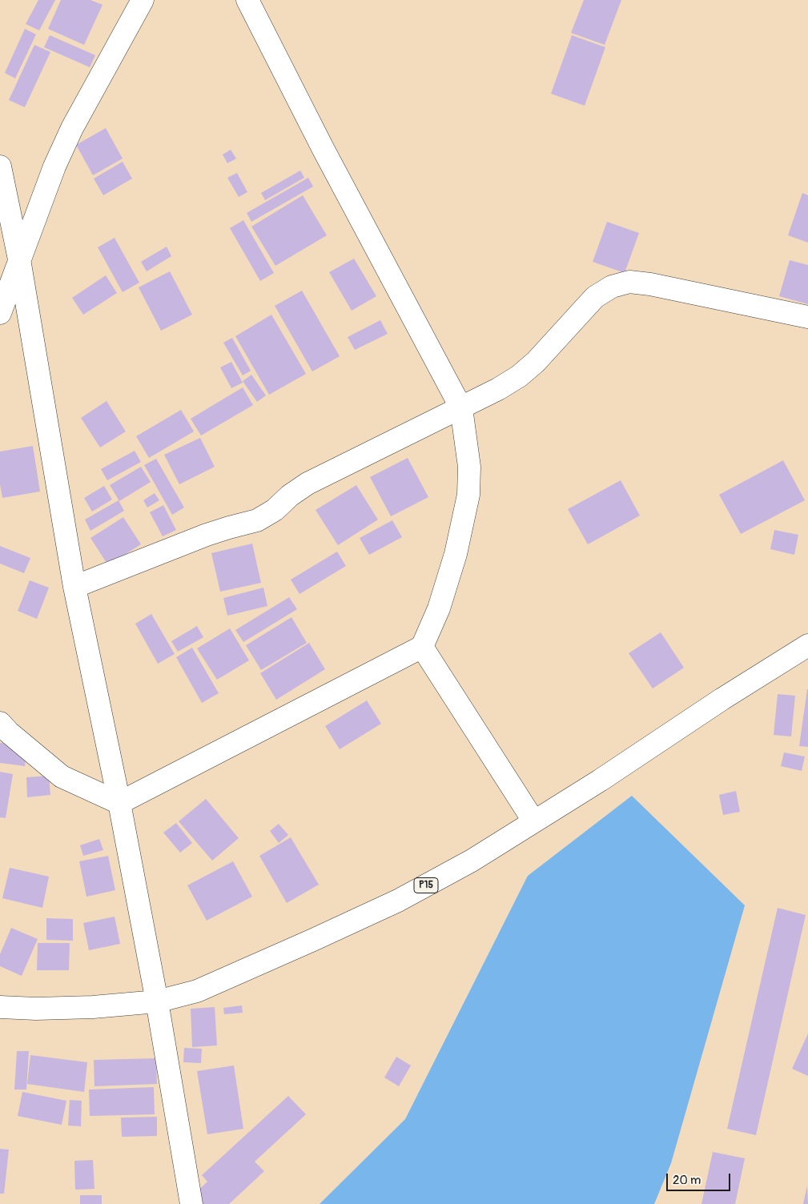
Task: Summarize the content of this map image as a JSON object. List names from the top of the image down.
{
  "streets": {
    "street": ["P15"]
  },
  "scale_bar": "20 m"
}
